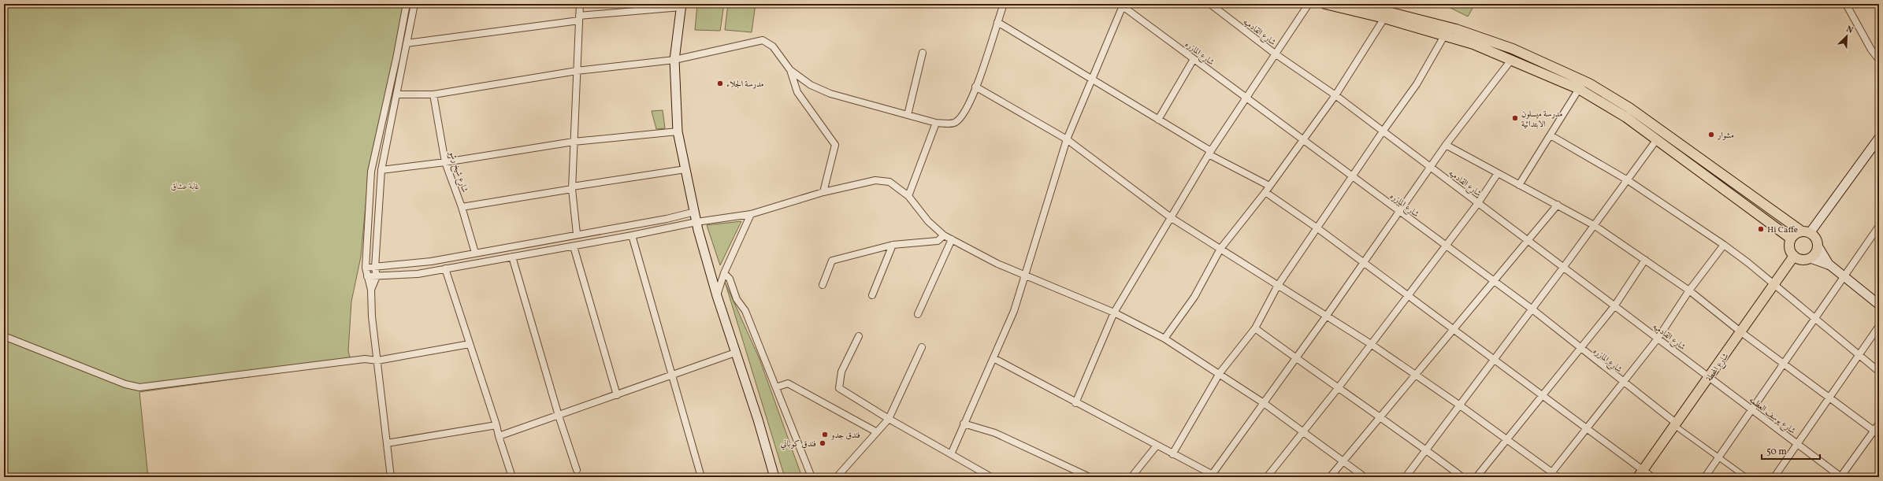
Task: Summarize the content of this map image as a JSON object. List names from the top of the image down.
{
  "streets": {
    "main road": ["شارع المحطة"],
    "street": [
      "شارع القادميه",
      "شارع المازره",
      "شارع شيخ رشو",
      "شارع يوسف العظمه"
    ]
  },
  "crossings": [
    ["شارع القادميه", "شارع المحطة"],
    ["شارع القادميه", "شارع يوسف العظمه"],
    ["شارع المازره", "شارع المحطة"],
    ["شارع المحطة", "شارع يوسف العظمه"]
  ],
  "parks": ["غابة عشاق"],
  "places": [
    "مدرسة الجلاء",
    "مدرسة ميسلون الابتدائية",
    "مشوار",
    "Hi Caffe",
    "فندق جدو",
    "فندق كوباني"
  ],
  "scale_bar": "50 m",
  "north": "top right"
}
